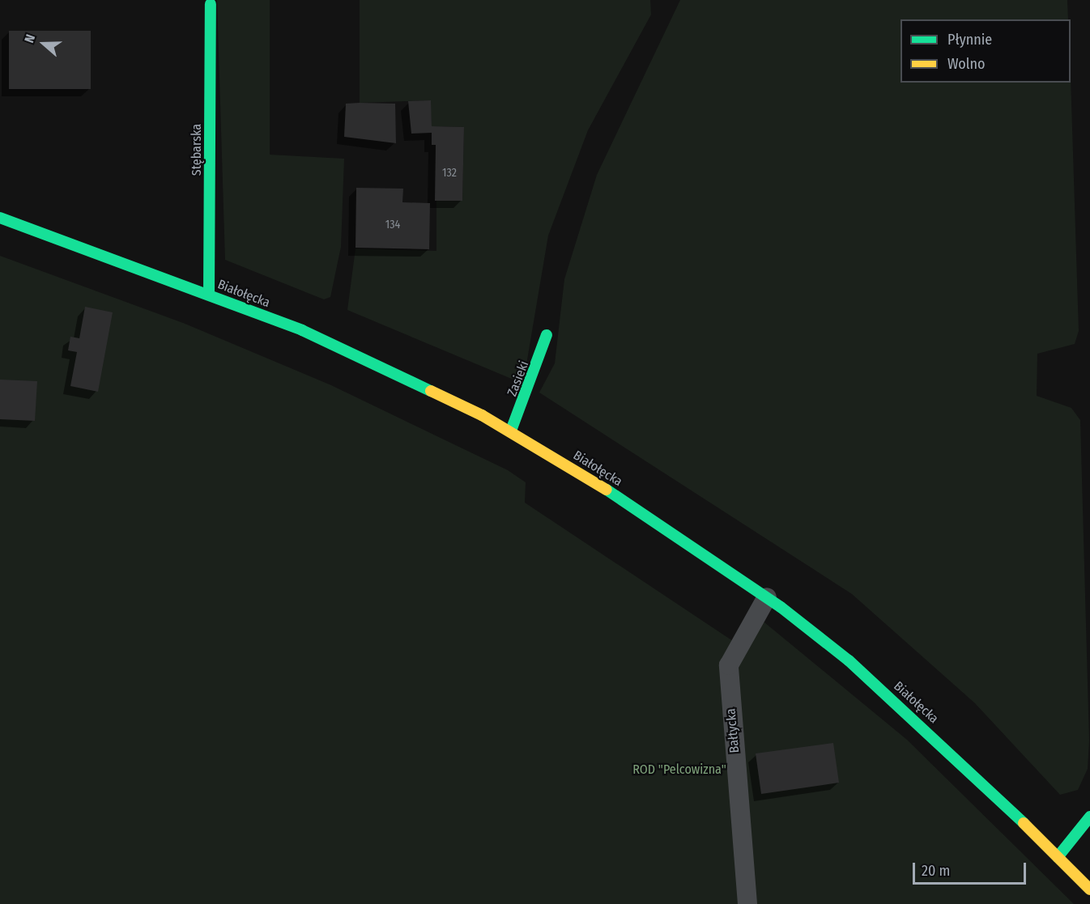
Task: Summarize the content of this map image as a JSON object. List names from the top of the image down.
{
  "streets": {
    "street": ["Stębarska", "Białołęcka", "Zasieki"],
    "lane": ["Bałtycka"]
  },
  "crossings": [
    ["Stębarska", "Białołęcka"],
    ["Białołęcka", "Zasieki"],
    ["Białołęcka", "Bałtycka"]
  ],
  "parks": ["ROD \"Pelcowizna\""],
  "house_numbers": ["132", "134"],
  "legend": ["Płynnie", "Wolno"],
  "scale_bar": "20 m",
  "north": "left"
}
